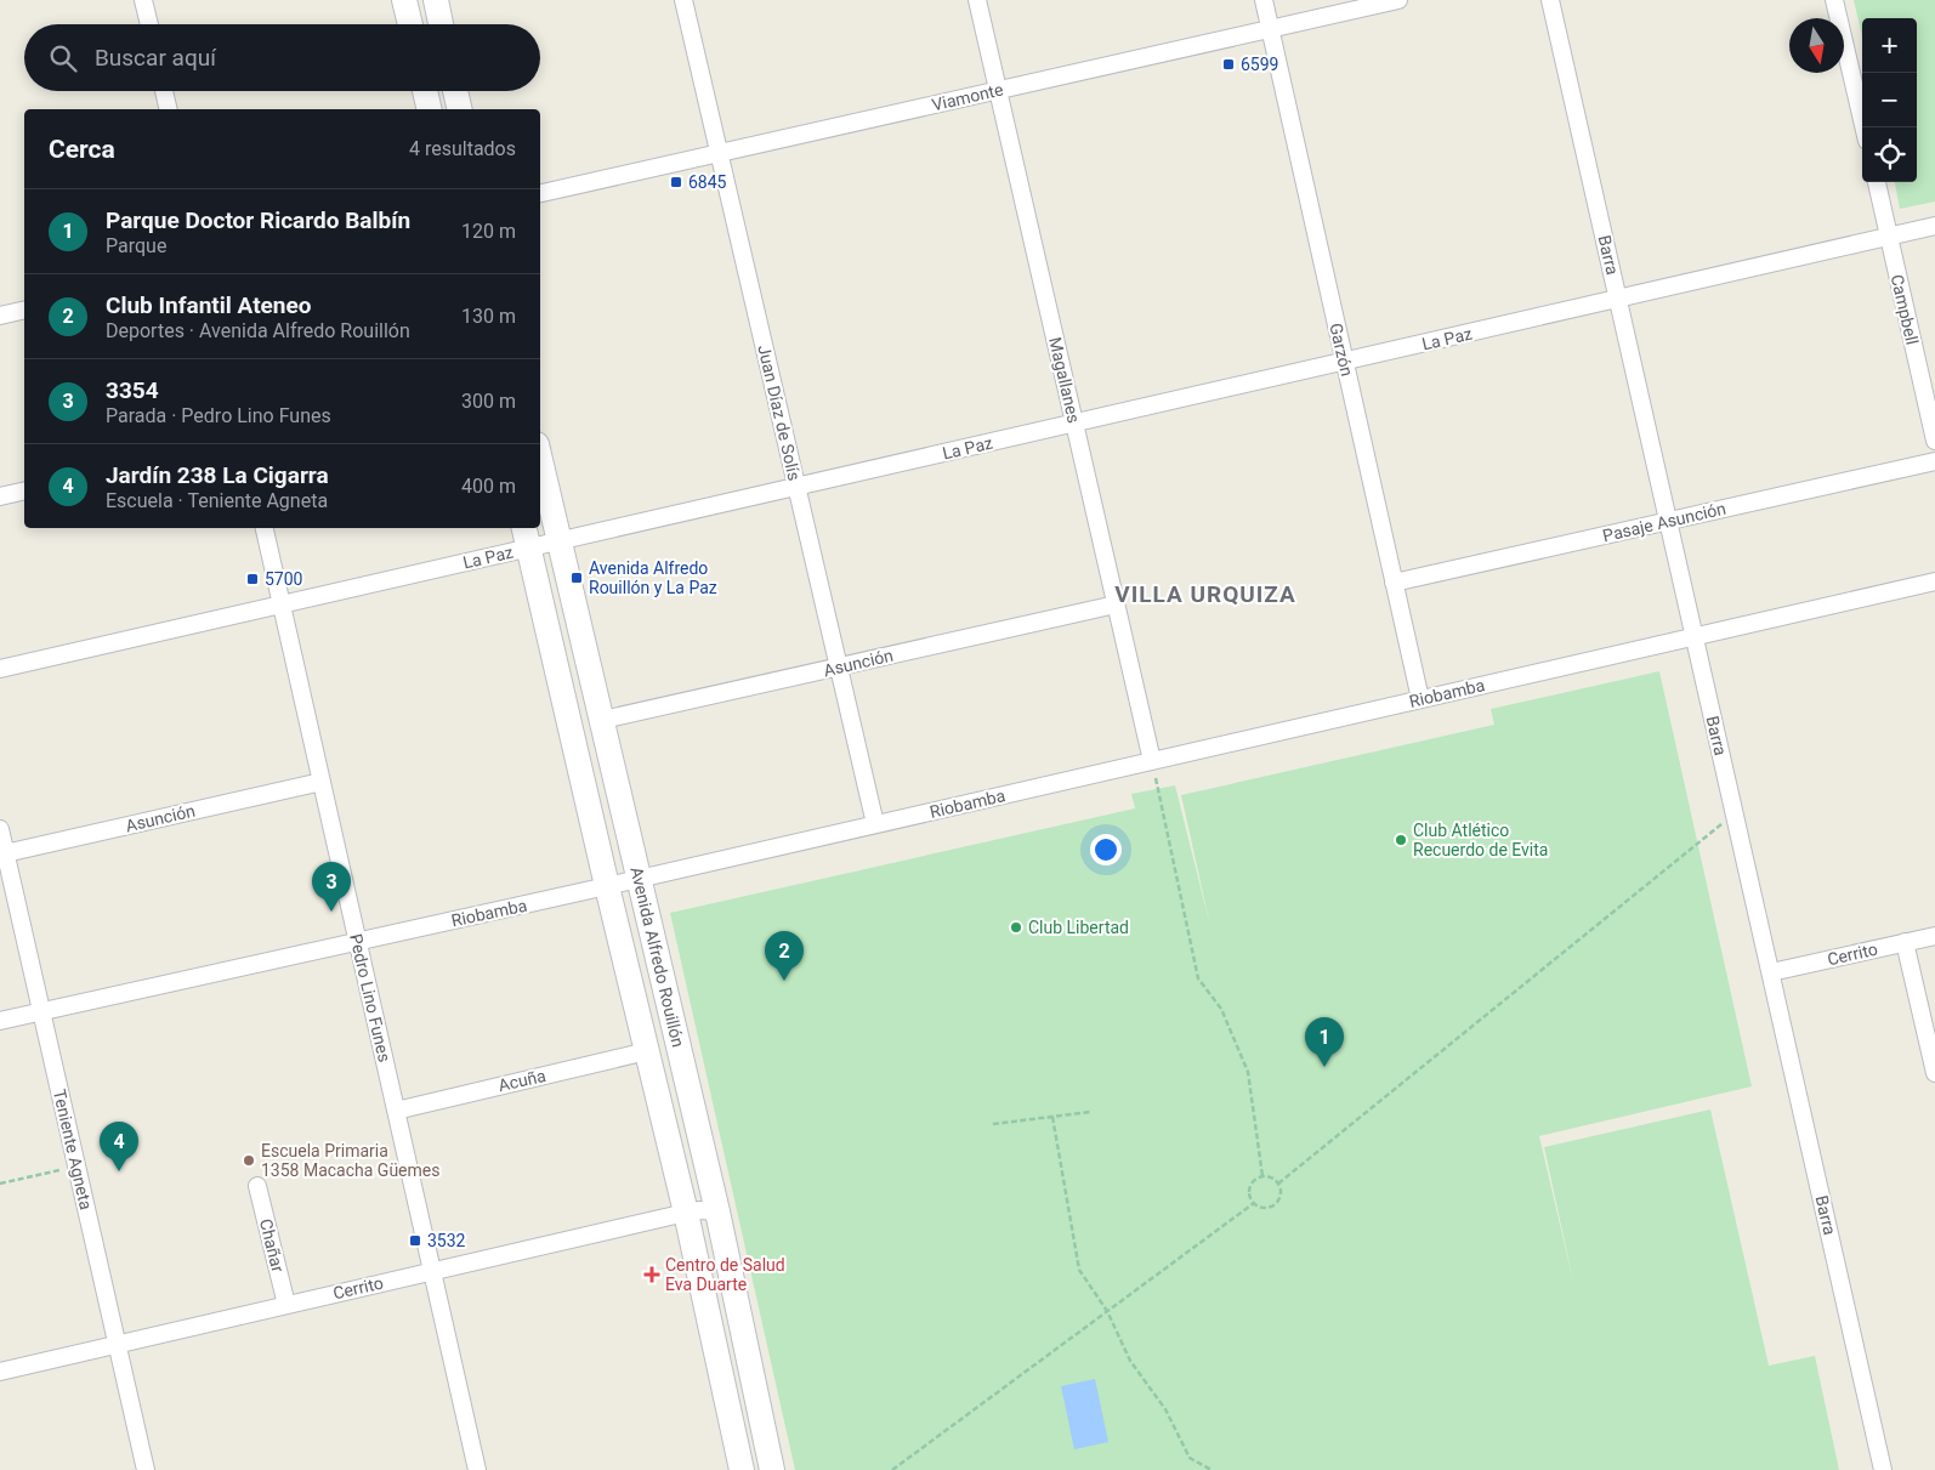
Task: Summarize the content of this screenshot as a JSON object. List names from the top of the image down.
{
  "streets": {
    "street": [
      "Viamonte",
      "Barra",
      "Campbell",
      "La Paz",
      "Garzón",
      "Magallanes",
      "Juan Díaz de Solís",
      "Pasaje Asunción",
      "Asunción",
      "Riobamba",
      "Cerrito",
      "Avenida Alfredo Rouillón",
      "Pedro Lino Funes",
      "Acuña",
      "Teniente Agneta",
      "Chañar"
    ]
  },
  "crossings": [
    ["Viamonte", "Garzón"],
    ["Viamonte", "Magallanes"],
    ["Viamonte", "Juan Díaz de Solís"],
    ["Barra", "La Paz"],
    ["Barra", "Pasaje Asunción"],
    ["Barra", "Riobamba"],
    ["Barra", "Cerrito"],
    ["Campbell", "La Paz"],
    ["La Paz", "Garzón"],
    ["La Paz", "Magallanes"],
    ["La Paz", "Juan Díaz de Solís"],
    ["La Paz", "Avenida Alfredo Rouillón"],
    ["La Paz", "Pedro Lino Funes"],
    ["Garzón", "Pasaje Asunción"],
    ["Garzón", "Riobamba"],
    ["Magallanes", "Asunción"],
    ["Magallanes", "Riobamba"],
    ["Juan Díaz de Solís", "Asunción"],
    ["Juan Díaz de Solís", "Riobamba"],
    ["Asunción", "Avenida Alfredo Rouillón"],
    ["Asunción", "Pedro Lino Funes"],
    ["Asunción", "Teniente Agneta"],
    ["Riobamba", "Avenida Alfredo Rouillón"],
    ["Riobamba", "Pedro Lino Funes"],
    ["Riobamba", "Teniente Agneta"],
    ["Cerrito", "Avenida Alfredo Rouillón"],
    ["Cerrito", "Pedro Lino Funes"],
    ["Cerrito", "Teniente Agneta"],
    ["Cerrito", "Chañar"],
    ["Avenida Alfredo Rouillón", "Acuña"],
    ["Pedro Lino Funes", "Acuña"]
  ],
  "districts": ["VILLA URQUIZA"],
  "places": {
    "transit": [
      "6599",
      "6845",
      "Avenida Alfredo Rouillón y La Paz",
      "5700",
      "3532"
    ],
    "other": ["Club Atlético Recuerdo de Evita", "Club Libertad", "Escuela Primaria 1358 Macacha Güemes"],
    "health": ["Centro de Salud Eva Duarte"]
  },
  "north": "bottom",
  "page": {
    "map_buttons": ["+", "−"],
    "search": "Buscar aquí",
    "heading": ["Cerca", "4 resultados"],
    "list": [
      {
        "mark": "1",
        "name": "Parque Doctor Ricardo Balbín",
        "note": "Parque",
        "value": "120 m"
      },
      {
        "mark": "2",
        "name": "Club Infantil Ateneo",
        "note": "Deportes · Avenida Alfredo Rouillón",
        "value": "130 m"
      },
      {
        "mark": "3",
        "name": "3354",
        "note": "Parada · Pedro Lino Funes",
        "value": "300 m"
      },
      {
        "mark": "4",
        "name": "Jardín 238 La Cigarra",
        "note": "Escuela · Teniente Agneta",
        "value": "400 m"
      }
    ],
    "pins": [
      "3",
      "2",
      "1",
      "4"
    ]
  }
}
